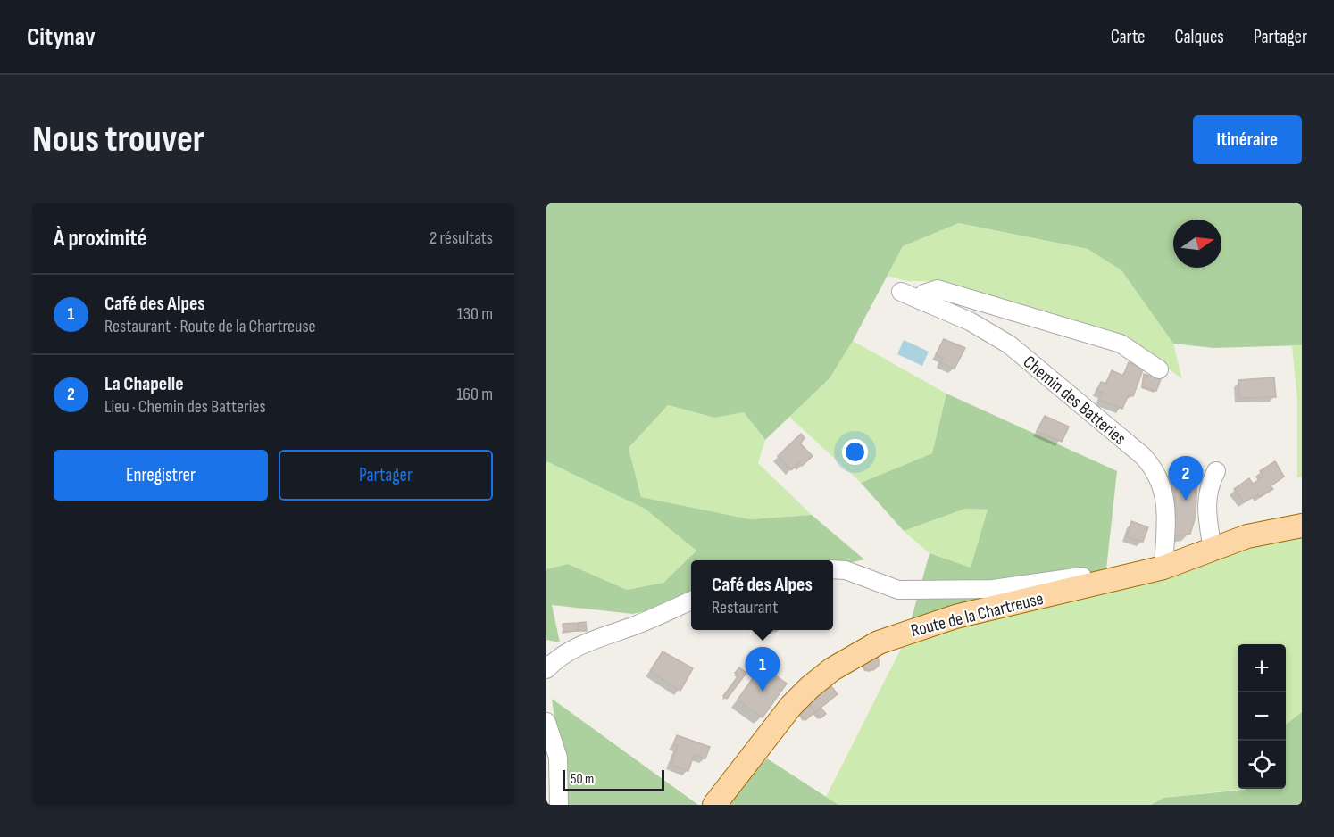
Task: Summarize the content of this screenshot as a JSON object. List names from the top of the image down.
{
  "streets": {
    "main road": ["Route de la Chartreuse"],
    "street": ["Chemin des Batteries"]
  },
  "crossings": [
    ["Chemin des Batteries", "Route de la Chartreuse"]
  ],
  "scale_bar": "50 m",
  "north": "right",
  "page": {
    "header": "Citynav",
    "nav": ["Carte", "Calques", "Partager"],
    "buttons": [
      "Itinéraire",
      ["Enregistrer", "Partager"]
    ],
    "title": "Nous trouver",
    "heading": ["À proximité", "2 résultats"],
    "list": [
      {
        "mark": "1",
        "name": "Café des Alpes",
        "note": "Restaurant · Route de la Chartreuse",
        "value": "130 m"
      },
      {
        "mark": "2",
        "name": "La Chapelle",
        "note": "Lieu · Chemin des Batteries",
        "value": "160 m"
      }
    ],
    "pins": ["2", "1"],
    "popup": ["Café des Alpes", "Restaurant"],
    "map_buttons": ["+", "−"],
    "scale": "50 m"
  }
}
